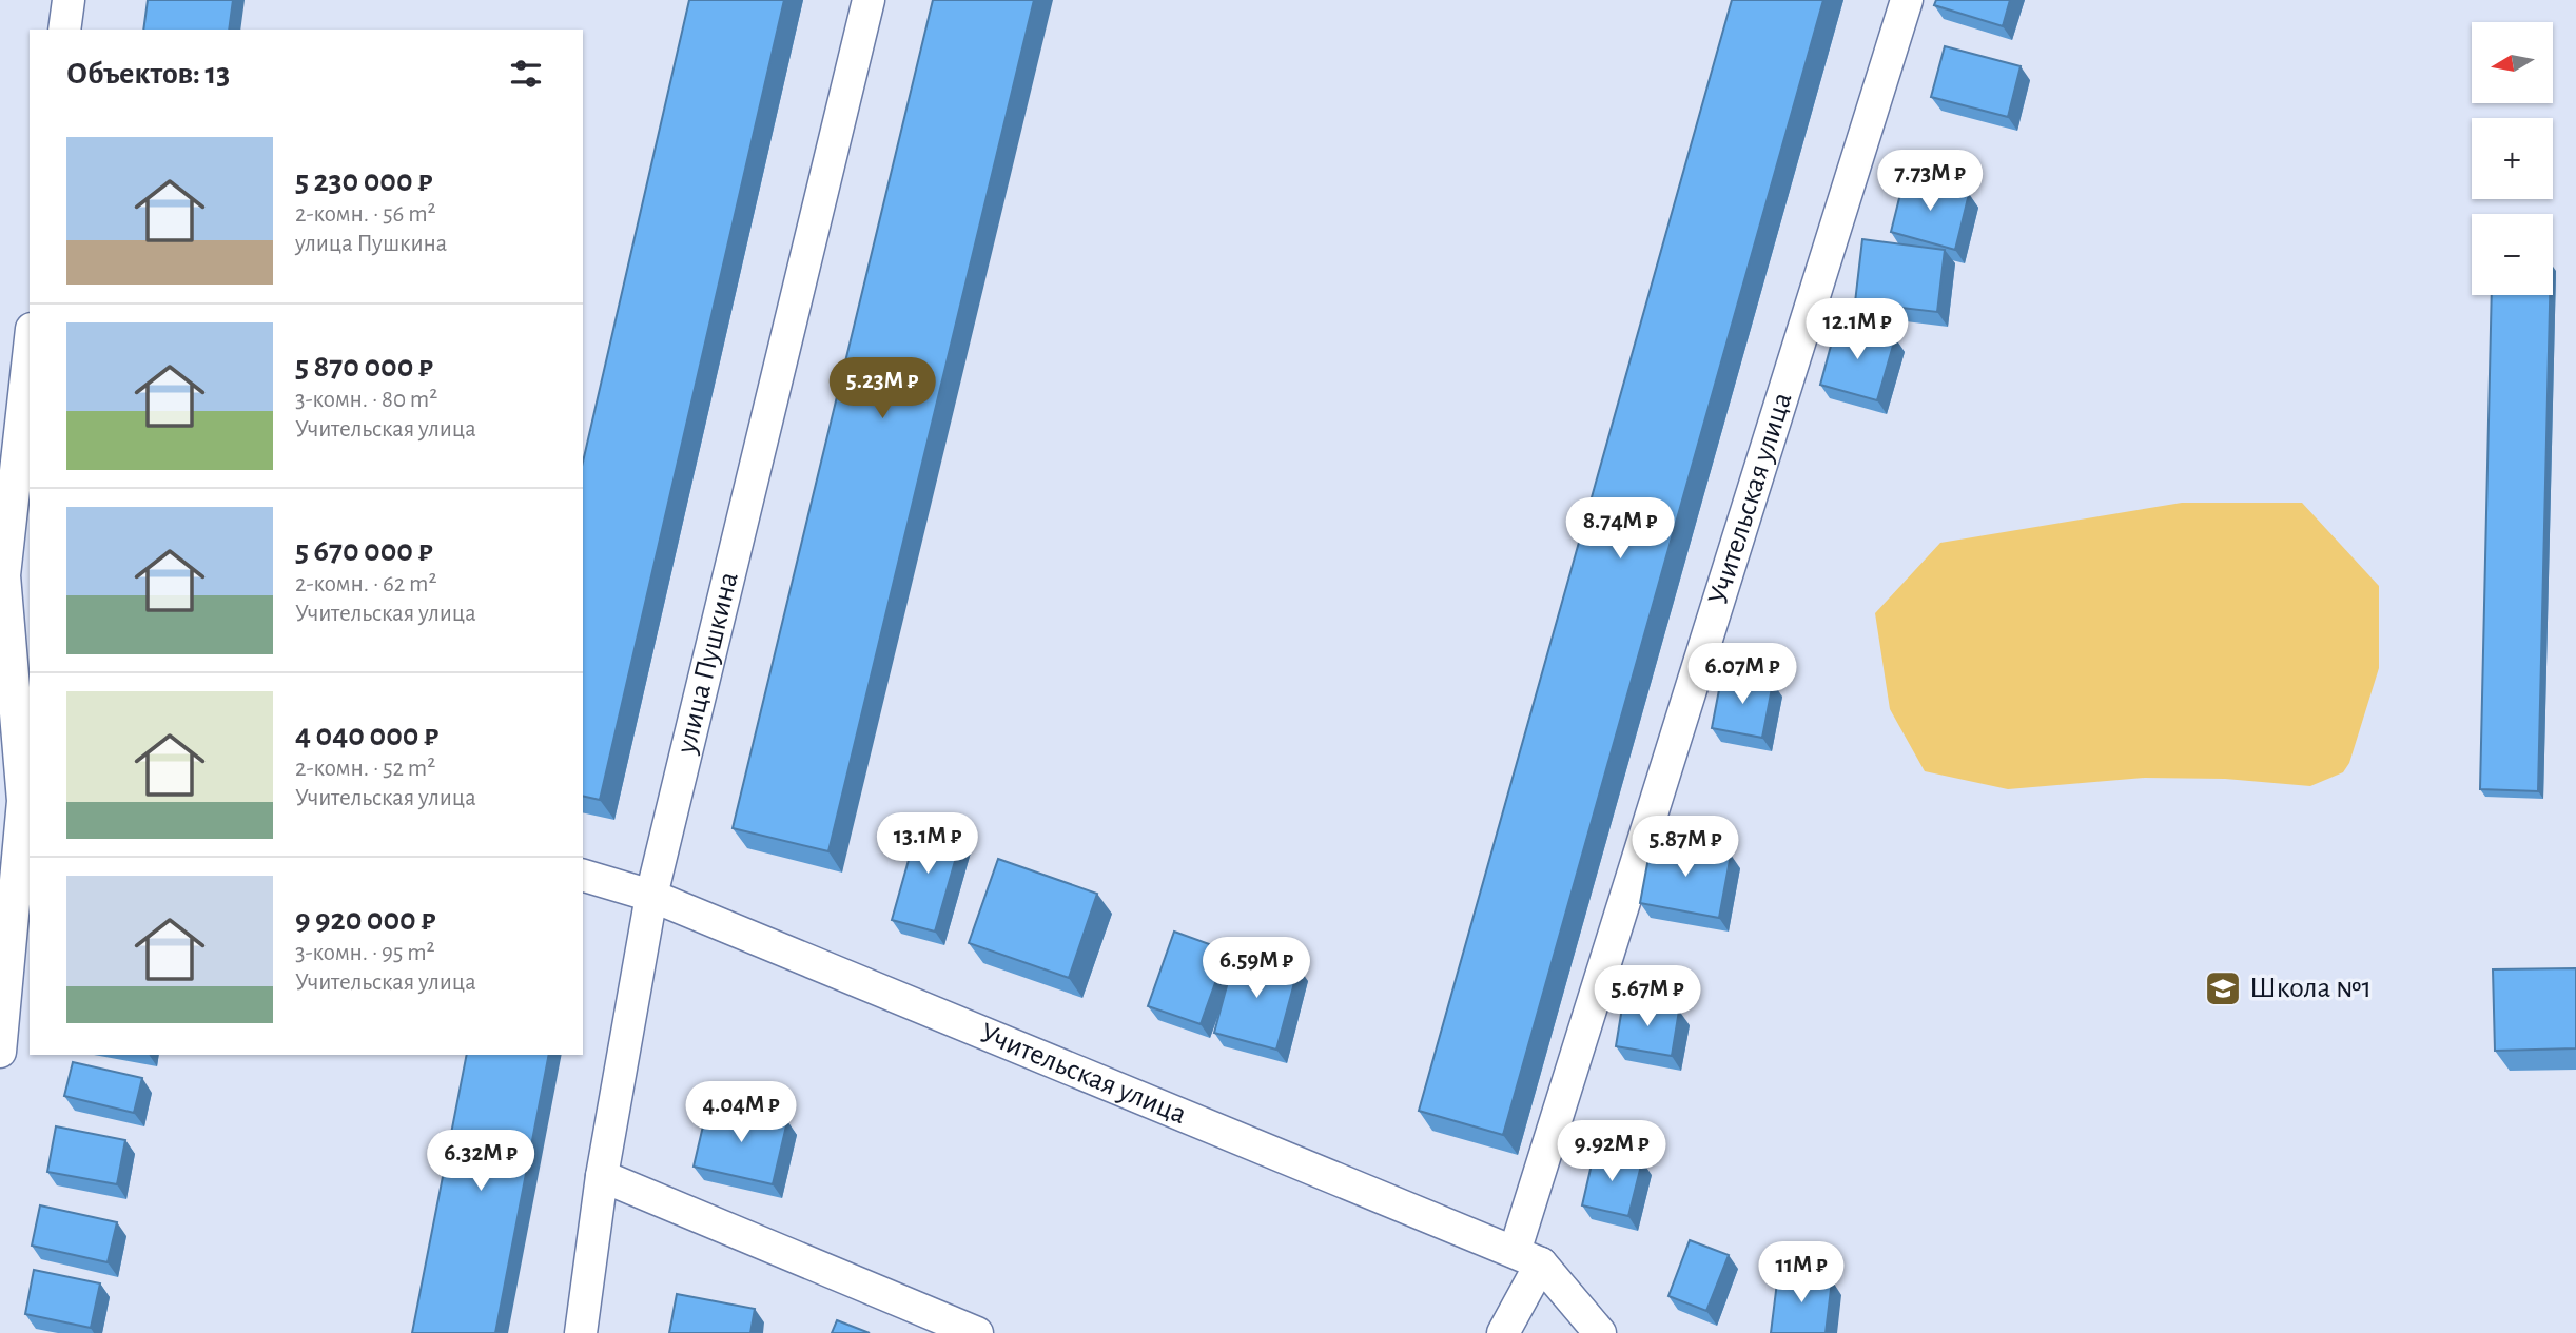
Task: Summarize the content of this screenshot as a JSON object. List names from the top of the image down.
{
  "streets": {
    "street": ["Учительская улица", "улица Пушкина"]
  },
  "crossings": [
    ["Учительская улица", "улица Пушкина"]
  ],
  "places": {
    "school or university": ["Школа №1"]
  },
  "north": "left",
  "page": {
    "map_buttons": ["+", "−"],
    "heading": "Объектов: 13",
    "list": [
      {
        "name": "5 230 000 ₽",
        "note": "2-комн. · 56 m² · улица Пушкина"
      },
      {
        "name": "5 870 000 ₽",
        "note": "3-комн. · 80 m² · Учительская улица"
      },
      {
        "name": "5 670 000 ₽",
        "note": "2-комн. · 62 m² · Учительская улица"
      },
      {
        "name": "4 040 000 ₽",
        "note": "2-комн. · 52 m² · Учительская улица"
      },
      {
        "name": "9 920 000 ₽",
        "note": "3-комн. · 95 m² · Учительская улица"
      }
    ],
    "price": [
      "7.73M ₽",
      "12.1M ₽",
      "5.23M ₽",
      "8.74M ₽",
      "6.07M ₽",
      "13.1M ₽",
      "5.87M ₽",
      "6.59M ₽",
      "5.67M ₽",
      "4.04M ₽",
      "9.92M ₽",
      "6.32M ₽",
      "11M ₽"
    ]
  }
}
